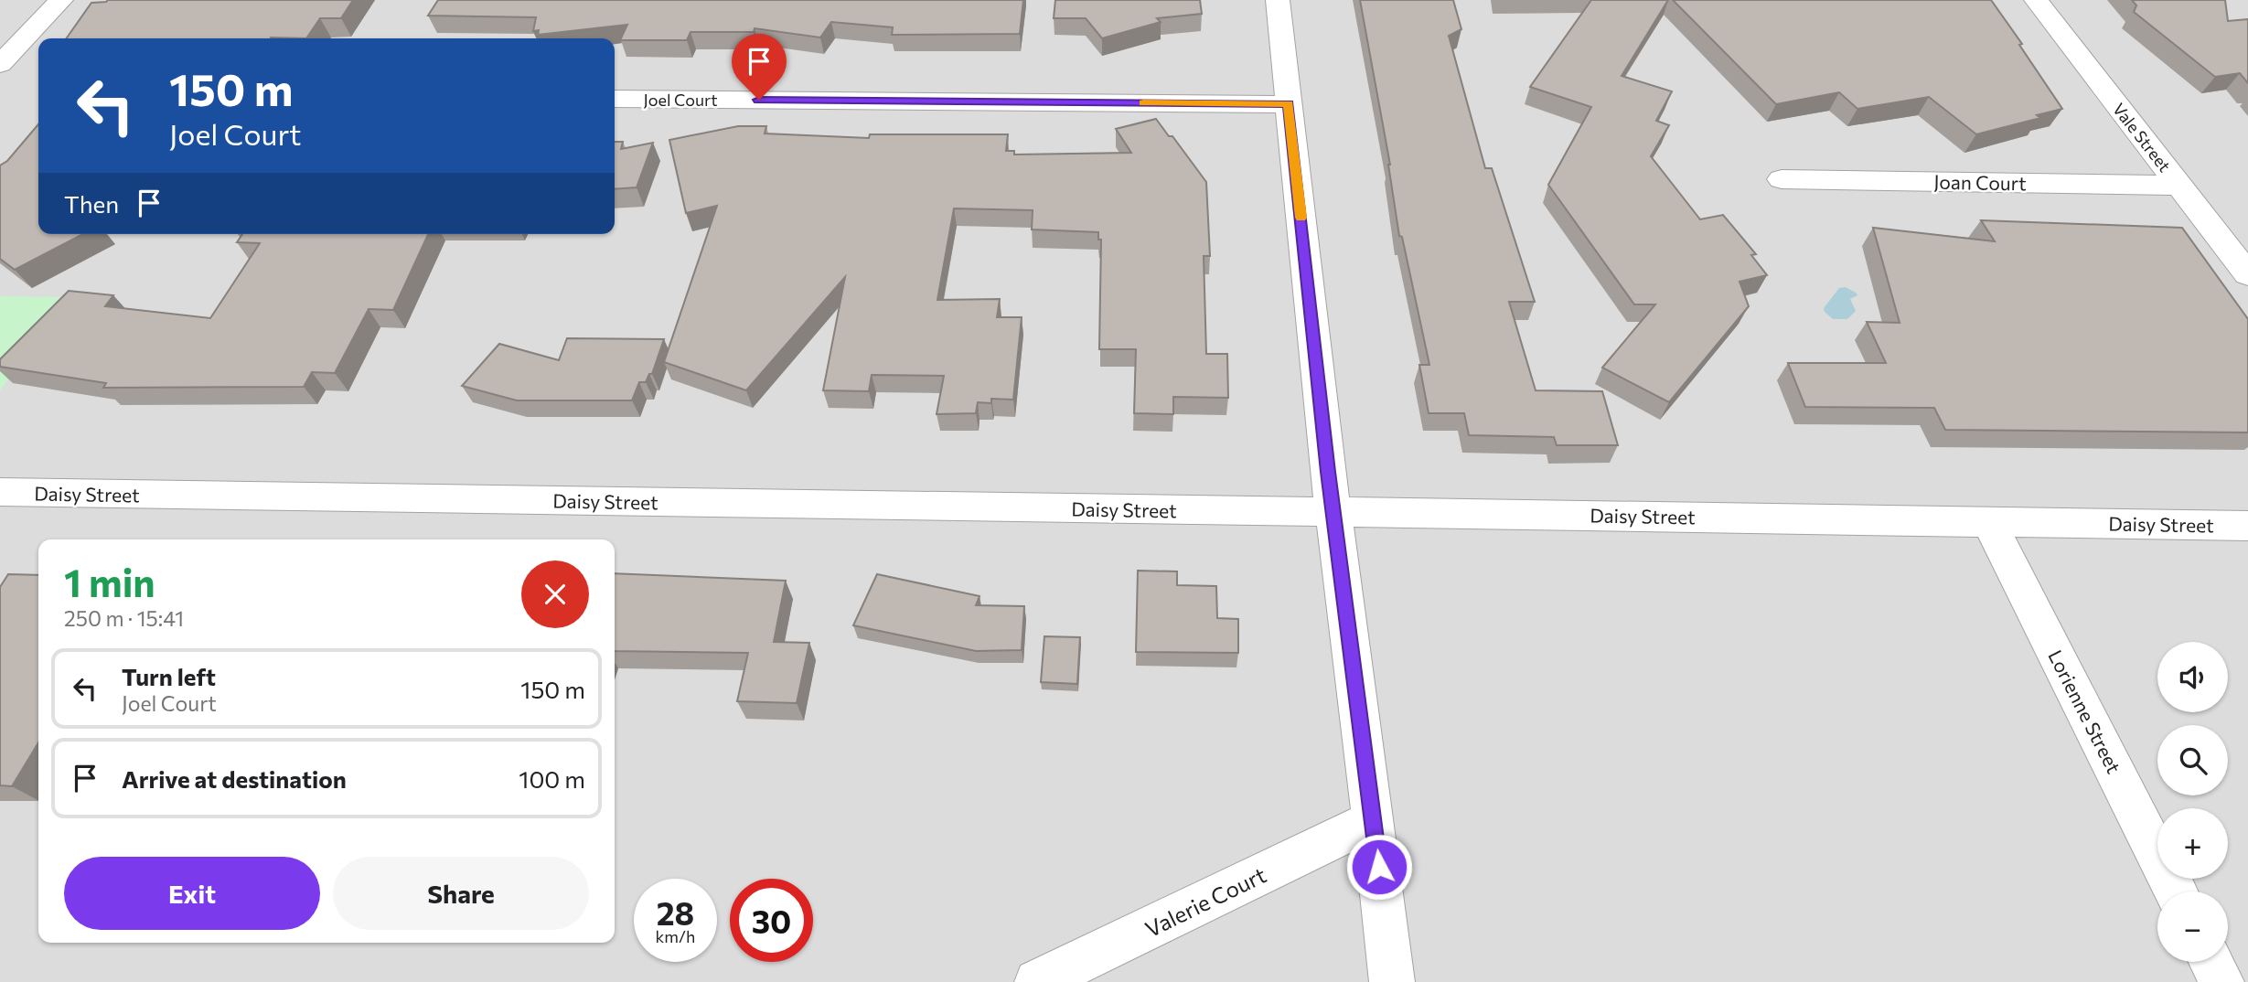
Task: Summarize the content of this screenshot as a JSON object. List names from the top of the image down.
{
  "streets": {
    "street": [
      "Joel Court",
      "Vale Street",
      "Joan Court",
      "Daisy Street",
      "Lorienne Street",
      "Valerie Court"
    ]
  },
  "crossings": [
    ["Vale Street", "Joan Court"],
    ["Daisy Street", "Lorienne Street"]
  ],
  "page": {
    "turn": ["150 m", "Joel Court"],
    "then": "Then",
    "heading": ["1 min", "250 m · 15:41"],
    "map_buttons": ["+", "−"],
    "list": [
      {
        "name": "Turn left",
        "note": "Joel Court",
        "value": "150 m"
      },
      {
        "name": "Arrive at destination",
        "value": "100 m"
      }
    ],
    "buttons": ["Exit", "Share"],
    "speed": "28 km/h",
    "limit": "30"
  }
}
